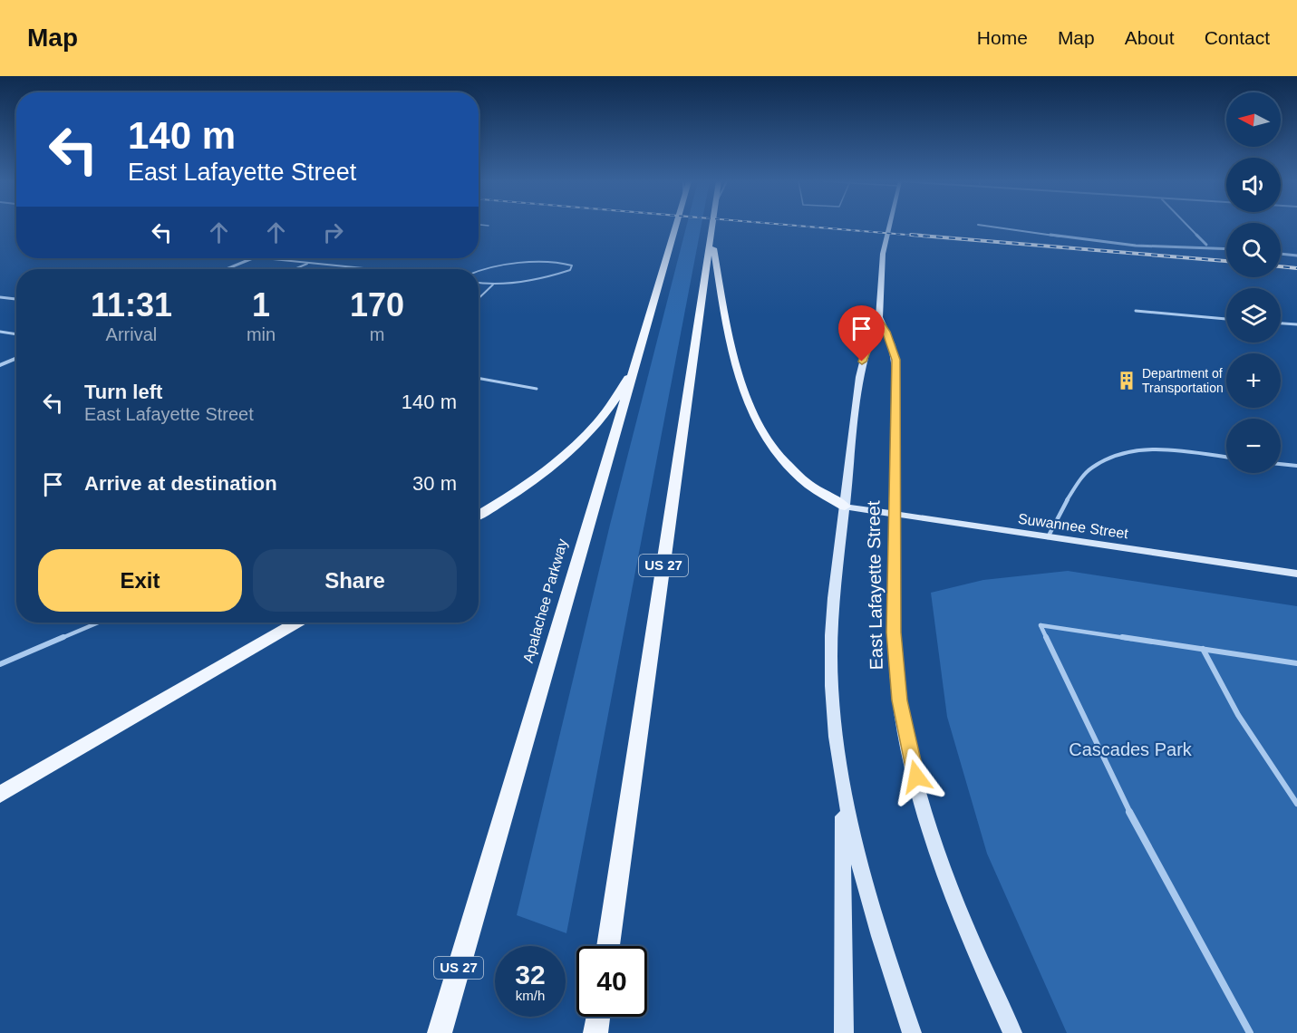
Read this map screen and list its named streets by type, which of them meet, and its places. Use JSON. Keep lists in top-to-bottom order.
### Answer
{
  "streets": {
    "main road": ["US 27", "Apalachee Parkway"],
    "street": ["Suwannee Street", "East Lafayette Street"]
  },
  "crossings": [
    ["Suwannee Street", "East Lafayette Street"]
  ],
  "parks": ["Cascades Park"],
  "places": {
    "building": ["Department of Transportation"]
  },
  "north": "left",
  "page": {
    "header": "Map",
    "nav": [
      "Home",
      "Map",
      "About",
      "Contact"
    ],
    "map_buttons": ["+", "−"],
    "turn": ["140 m", "East Lafayette Street"],
    "eta": [
      "11:31",
      "Arrival",
      "1",
      "min",
      "170",
      "m"
    ],
    "list": [
      {
        "name": "Turn left",
        "note": "East Lafayette Street",
        "value": "140 m"
      },
      {
        "name": "Arrive at destination",
        "value": "30 m"
      }
    ],
    "buttons": ["Exit", "Share"],
    "speed": "32 km/h",
    "limit": "40"
  }
}
